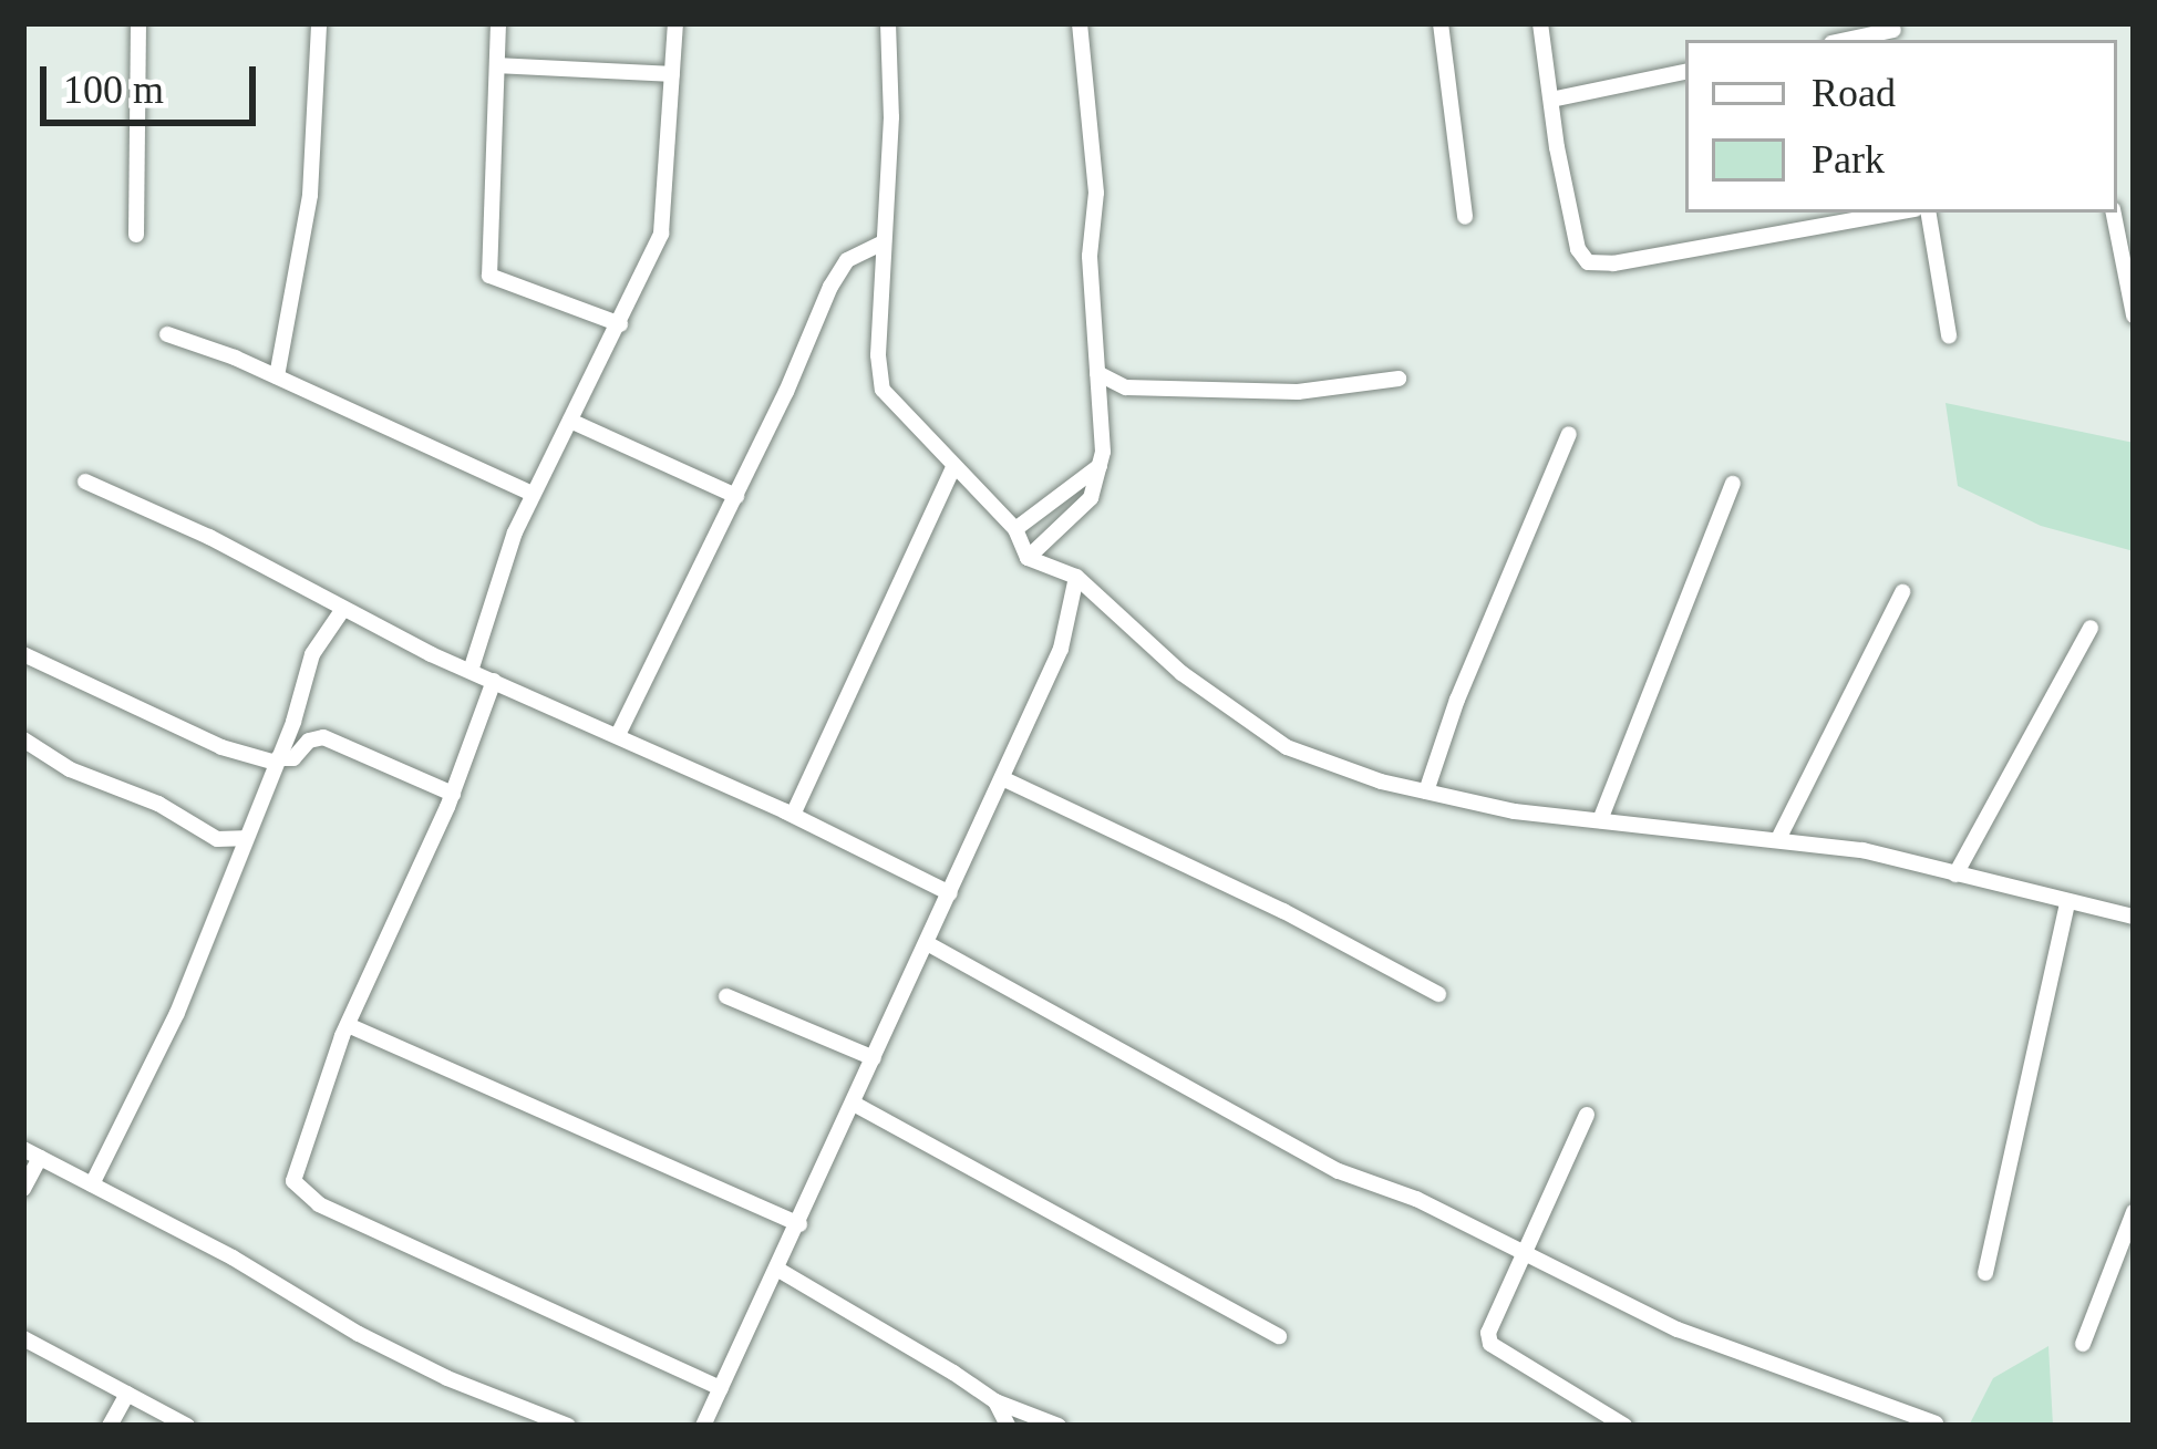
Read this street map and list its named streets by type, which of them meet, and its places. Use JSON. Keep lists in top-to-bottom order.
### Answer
{
  "legend": ["Road", "Park"],
  "scale_bar": "100 m"
}
